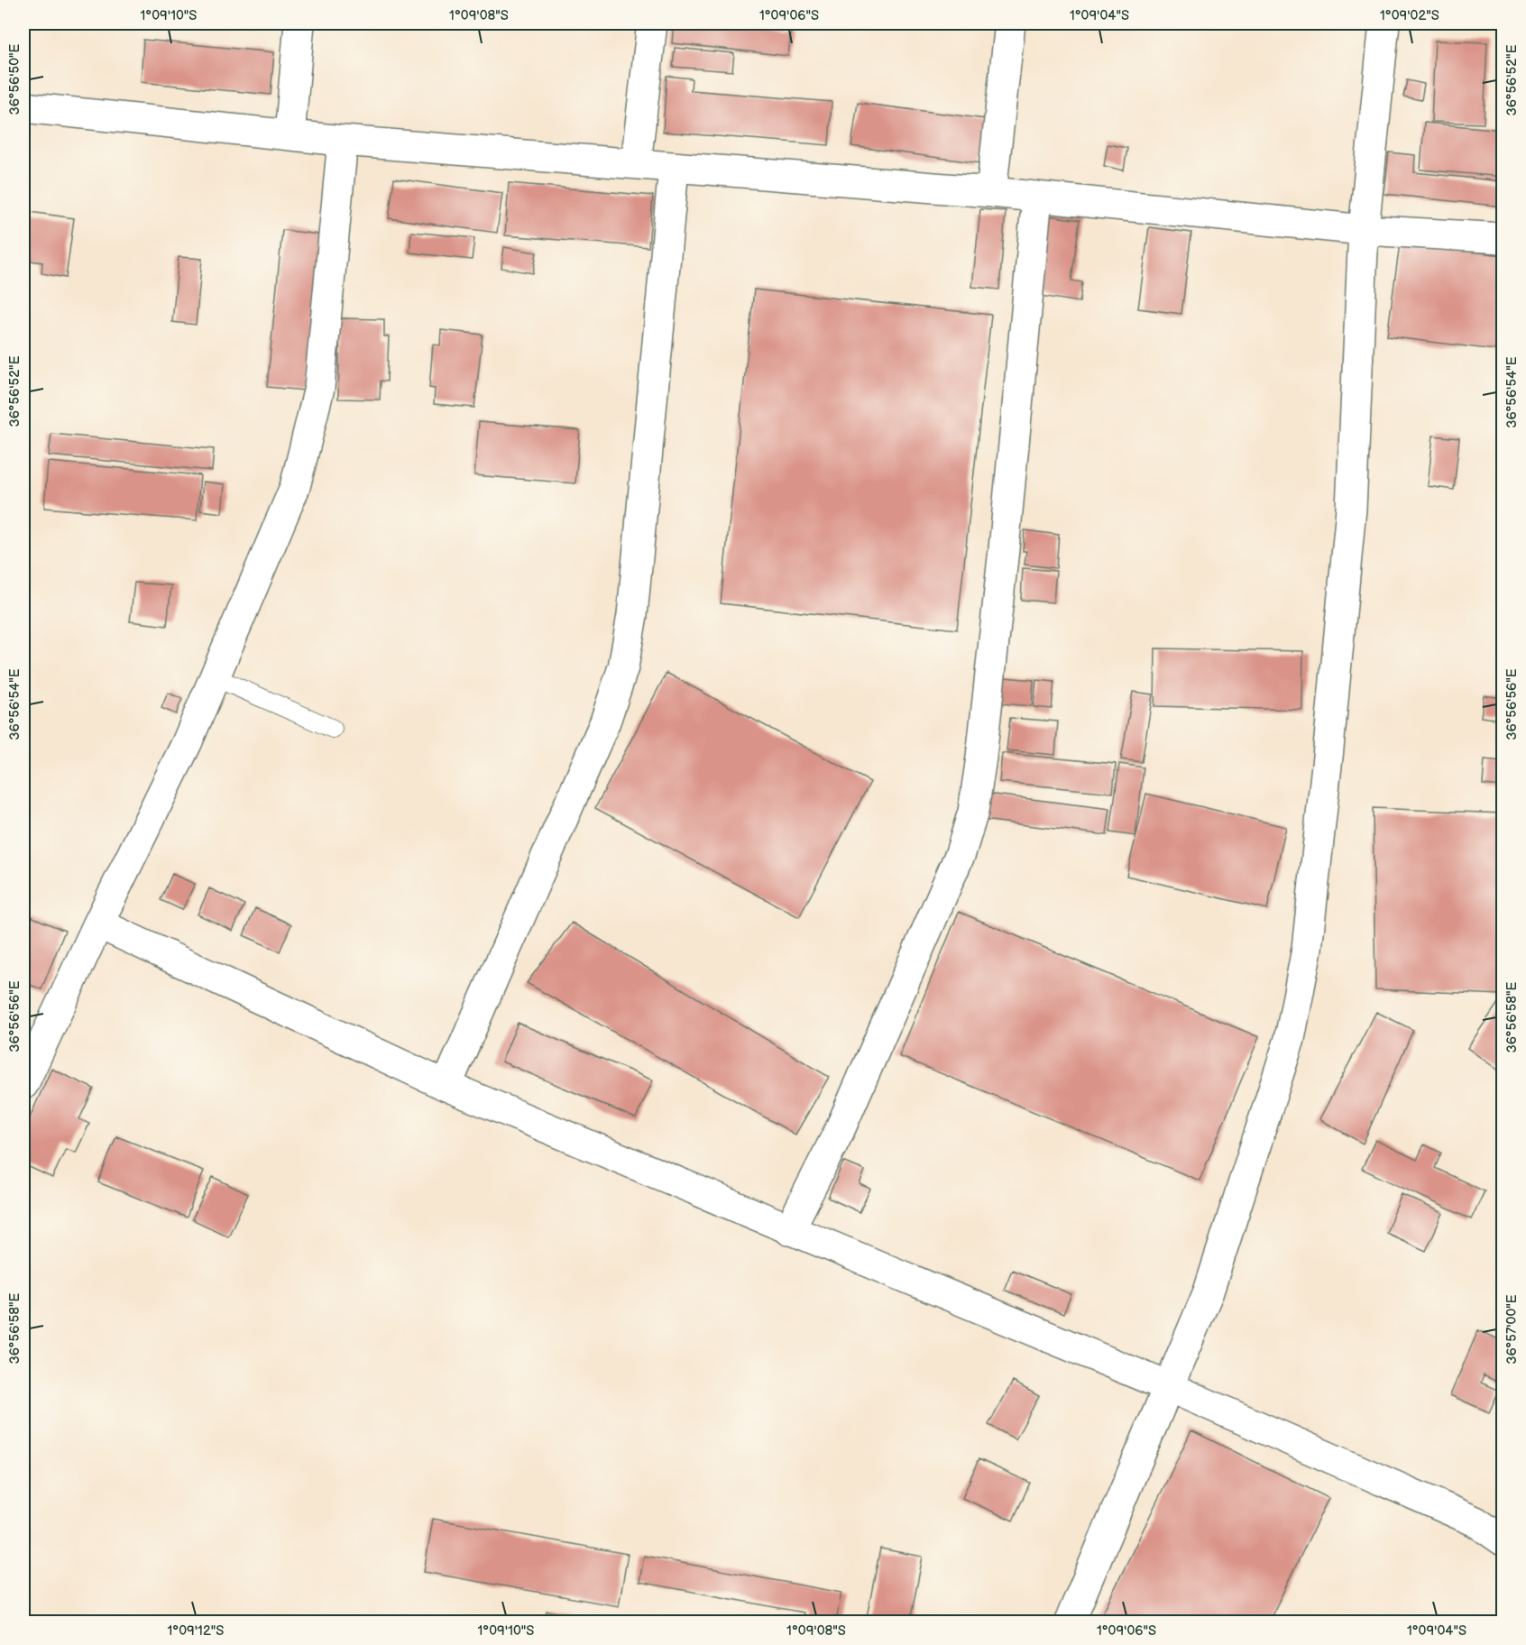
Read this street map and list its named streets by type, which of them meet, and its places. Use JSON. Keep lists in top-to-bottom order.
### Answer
{
  "coordinates": [
    "1°09'10\"S",
    "1°09'08\"S",
    "1°09'06\"S",
    "1°09'04\"S",
    "1°09'02\"S",
    "36°56'50\"E",
    "36°56'52\"E",
    "36°56'54\"E",
    "36°56'56\"E",
    "36°56'58\"E",
    "36°57'00\"E",
    "1°09'12\"S"
  ]
}
